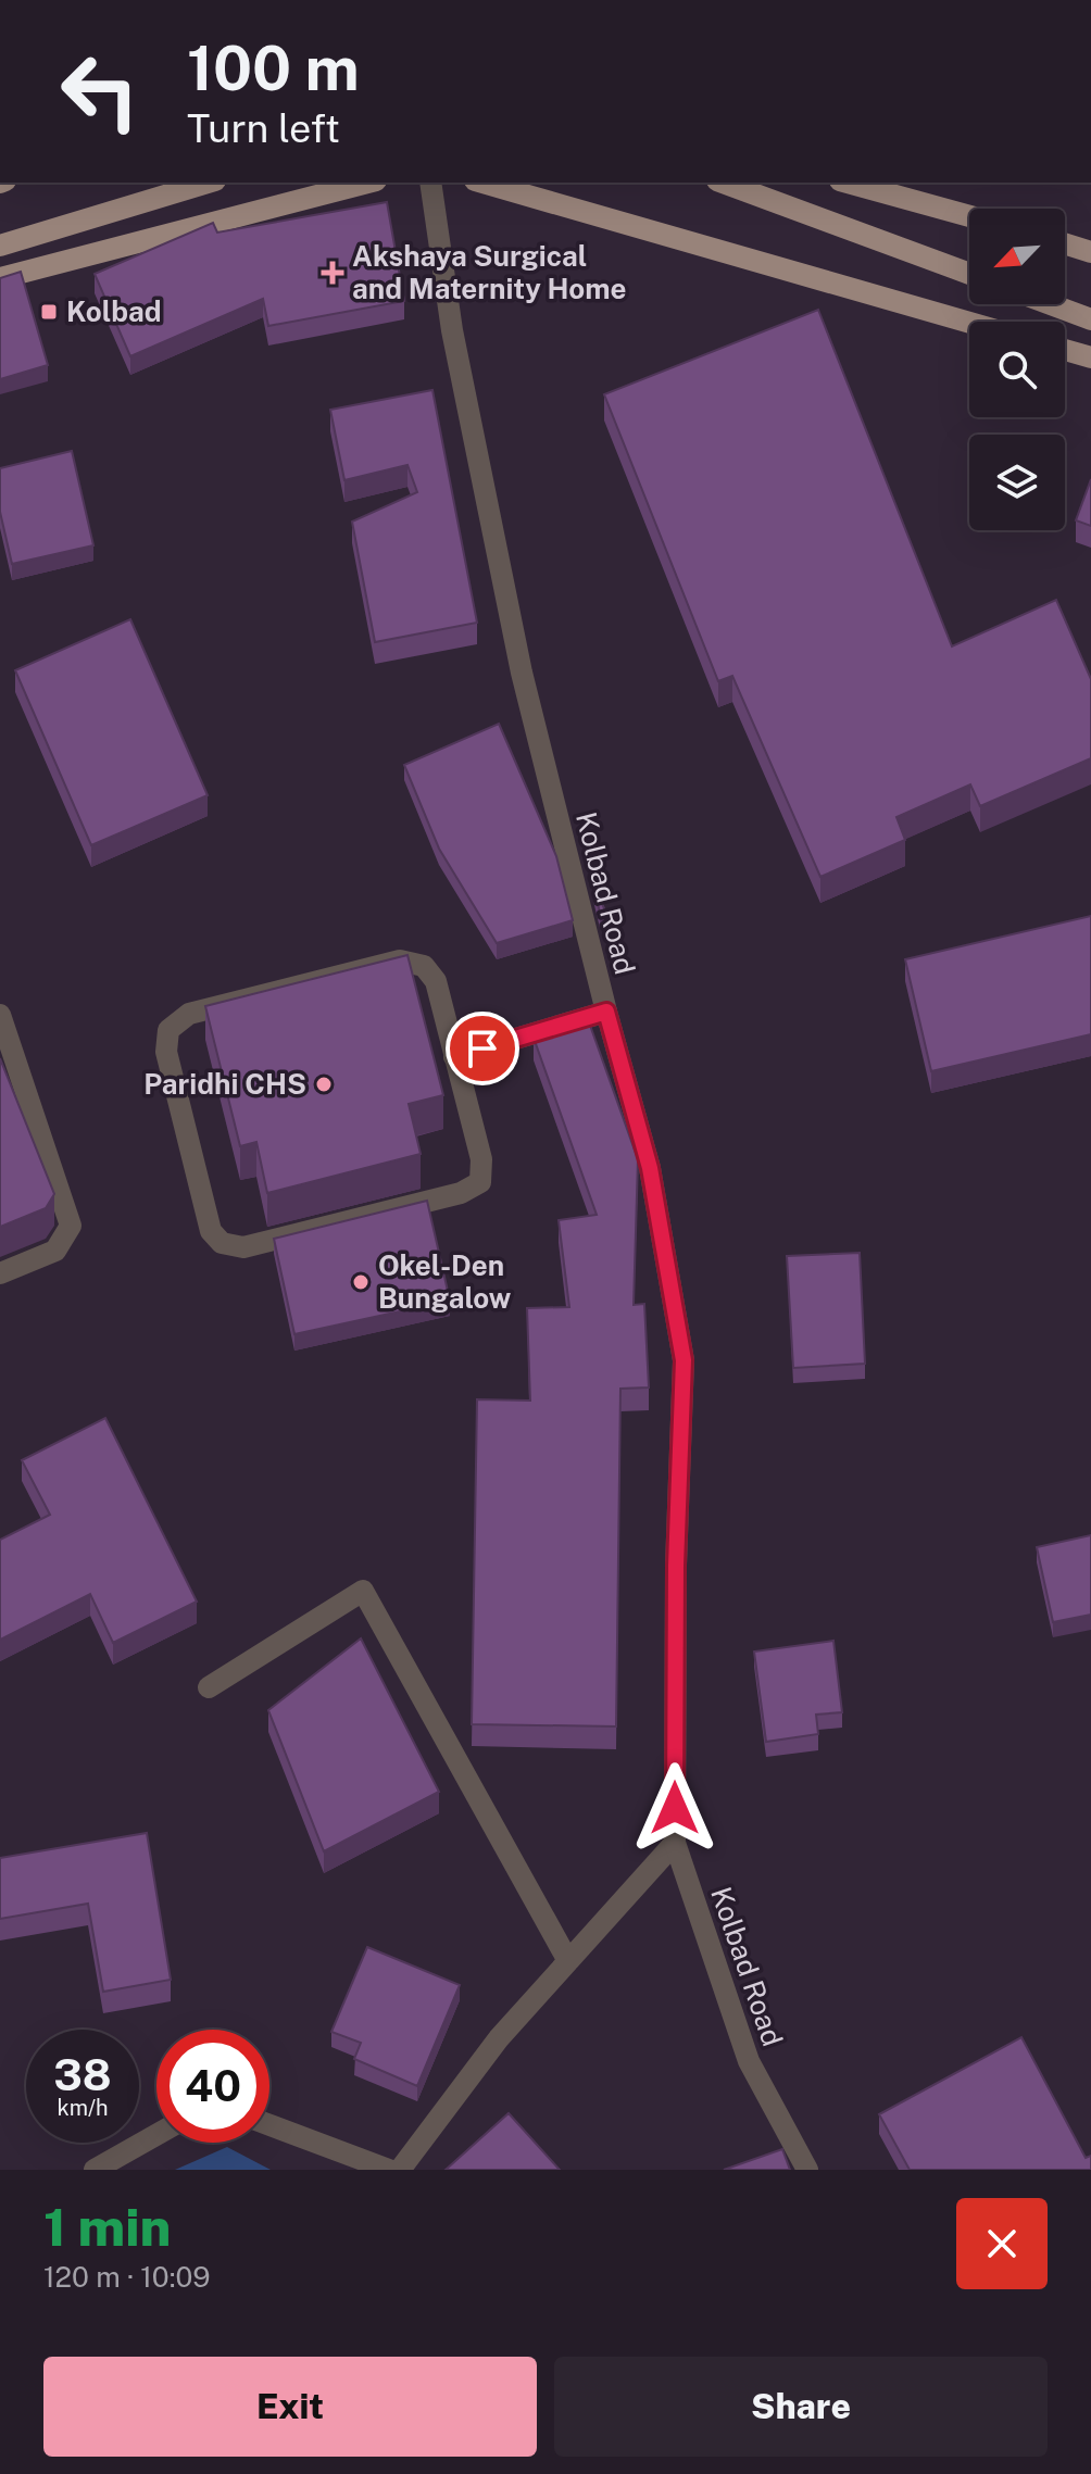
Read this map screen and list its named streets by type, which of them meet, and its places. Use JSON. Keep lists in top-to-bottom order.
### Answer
{
  "streets": {
    "street": ["Kolbad Road"]
  },
  "places": {
    "health": ["Akshaya Surgical and Maternity Home"],
    "transit": ["Kolbad"],
    "other": ["Paridhi CHS", "Okel-Den Bungalow"]
  },
  "north": "bottom left",
  "page": {
    "turn": ["100 m", "Turn left"],
    "speed": "38 km/h",
    "limit": "40",
    "heading": ["1 min", "120 m · 10:09"],
    "buttons": ["Exit", "Share"]
  }
}
